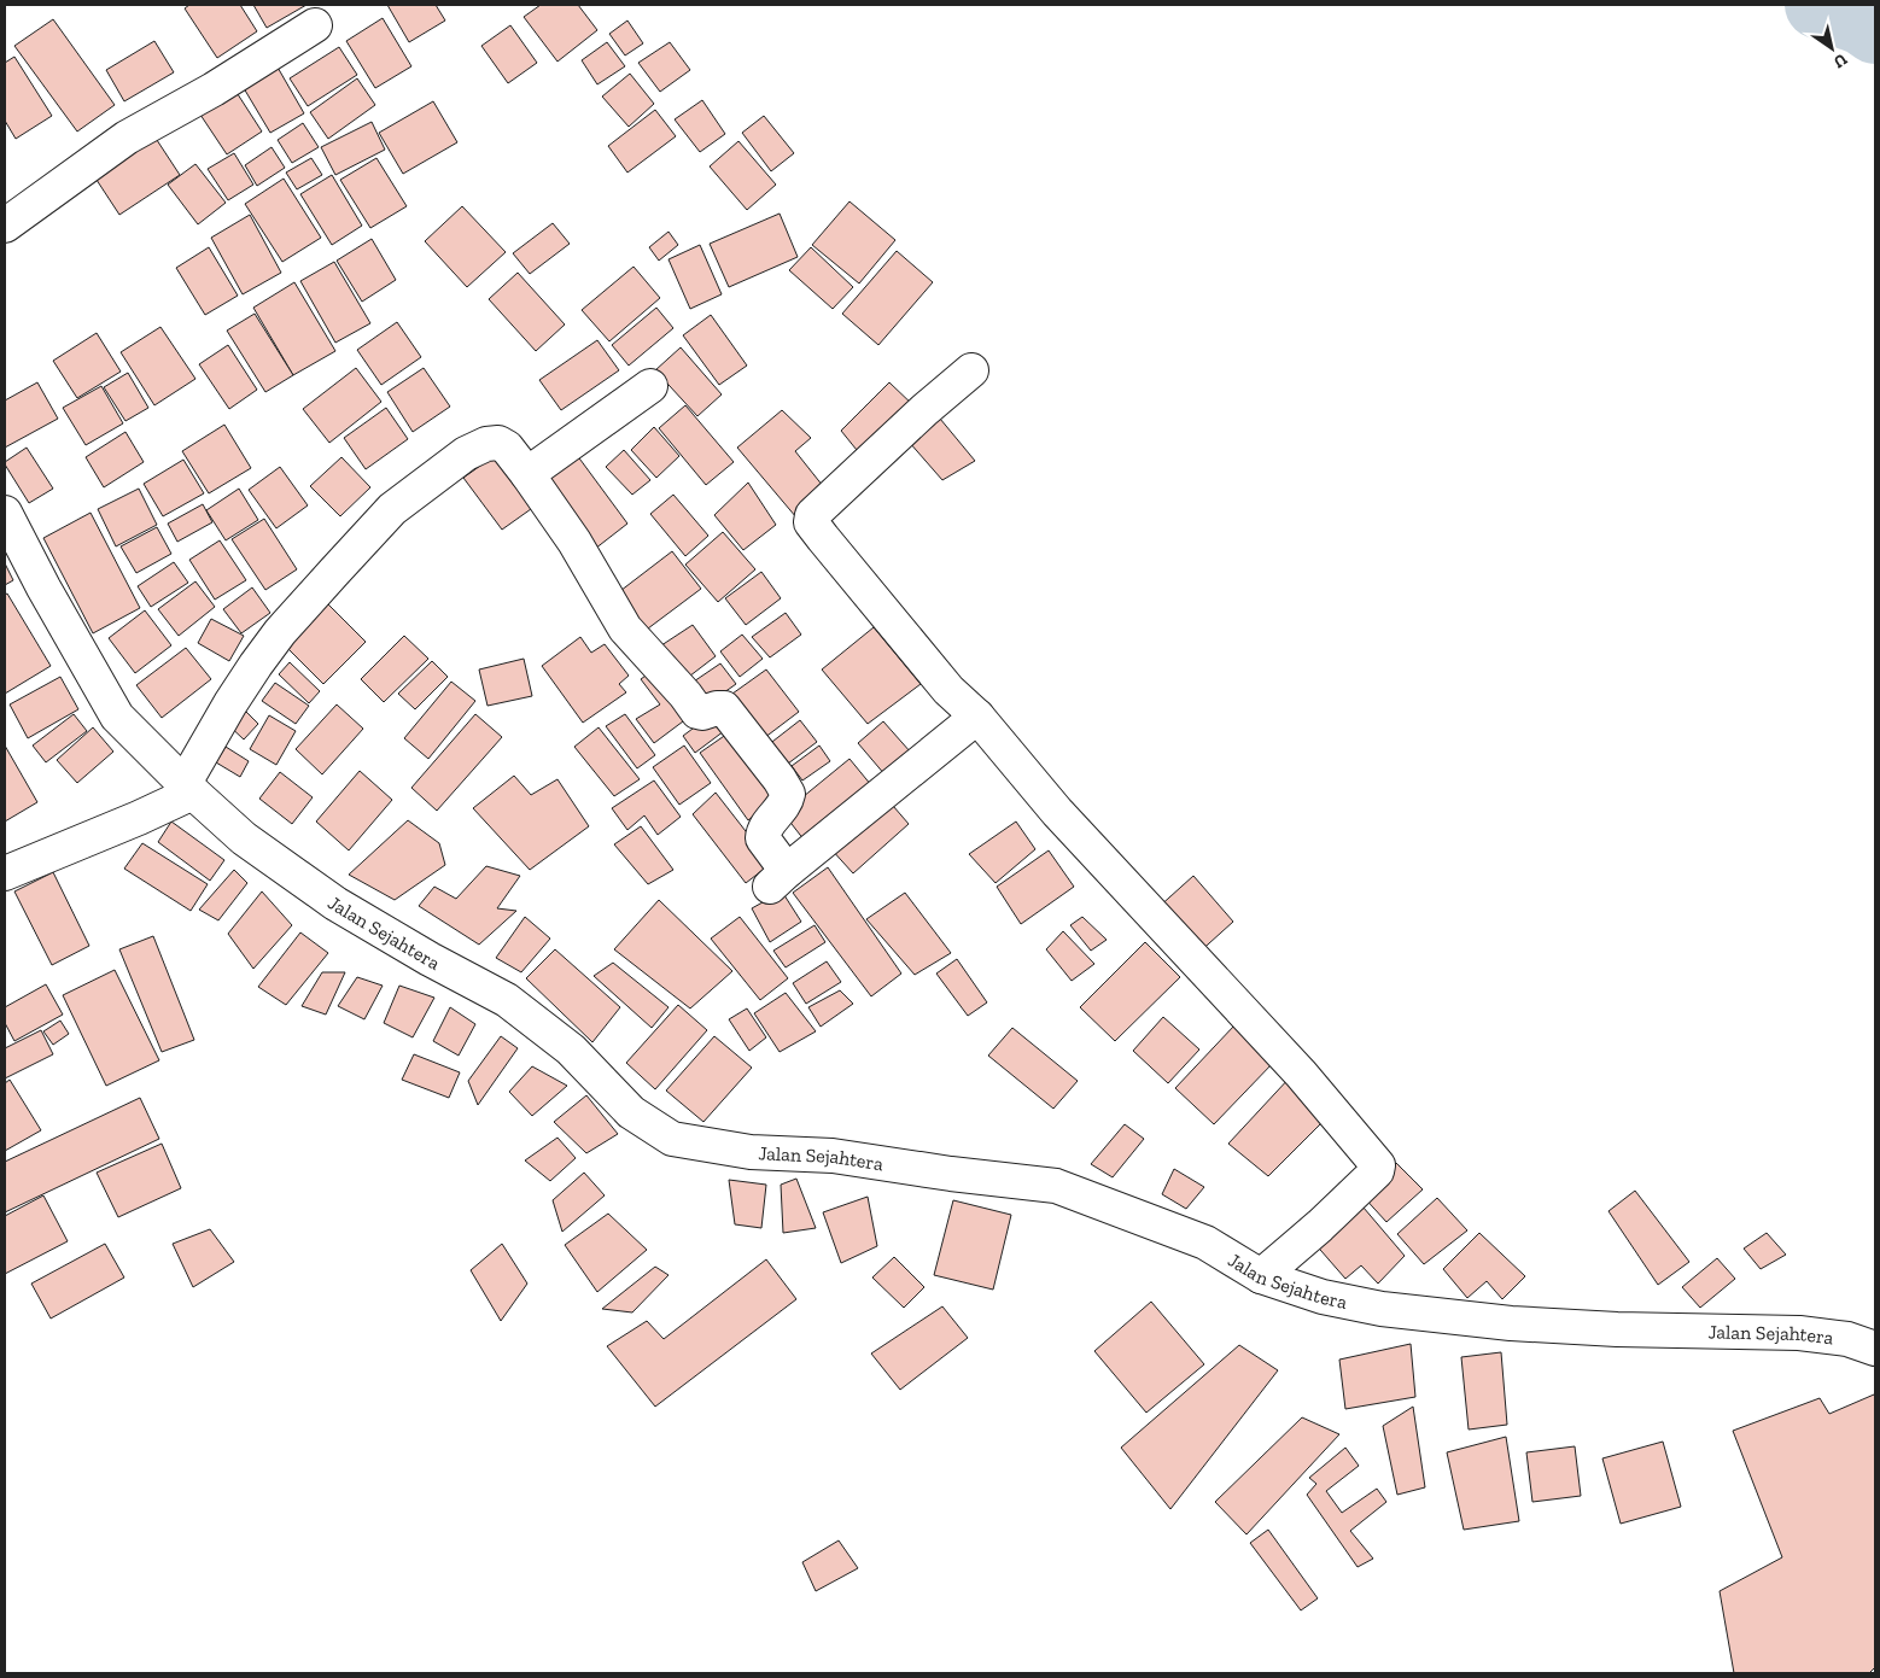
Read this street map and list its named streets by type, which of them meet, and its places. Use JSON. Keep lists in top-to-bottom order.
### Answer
{
  "streets": {
    "street": ["Jalan Sejahtera"]
  },
  "north": "bottom right"
}
